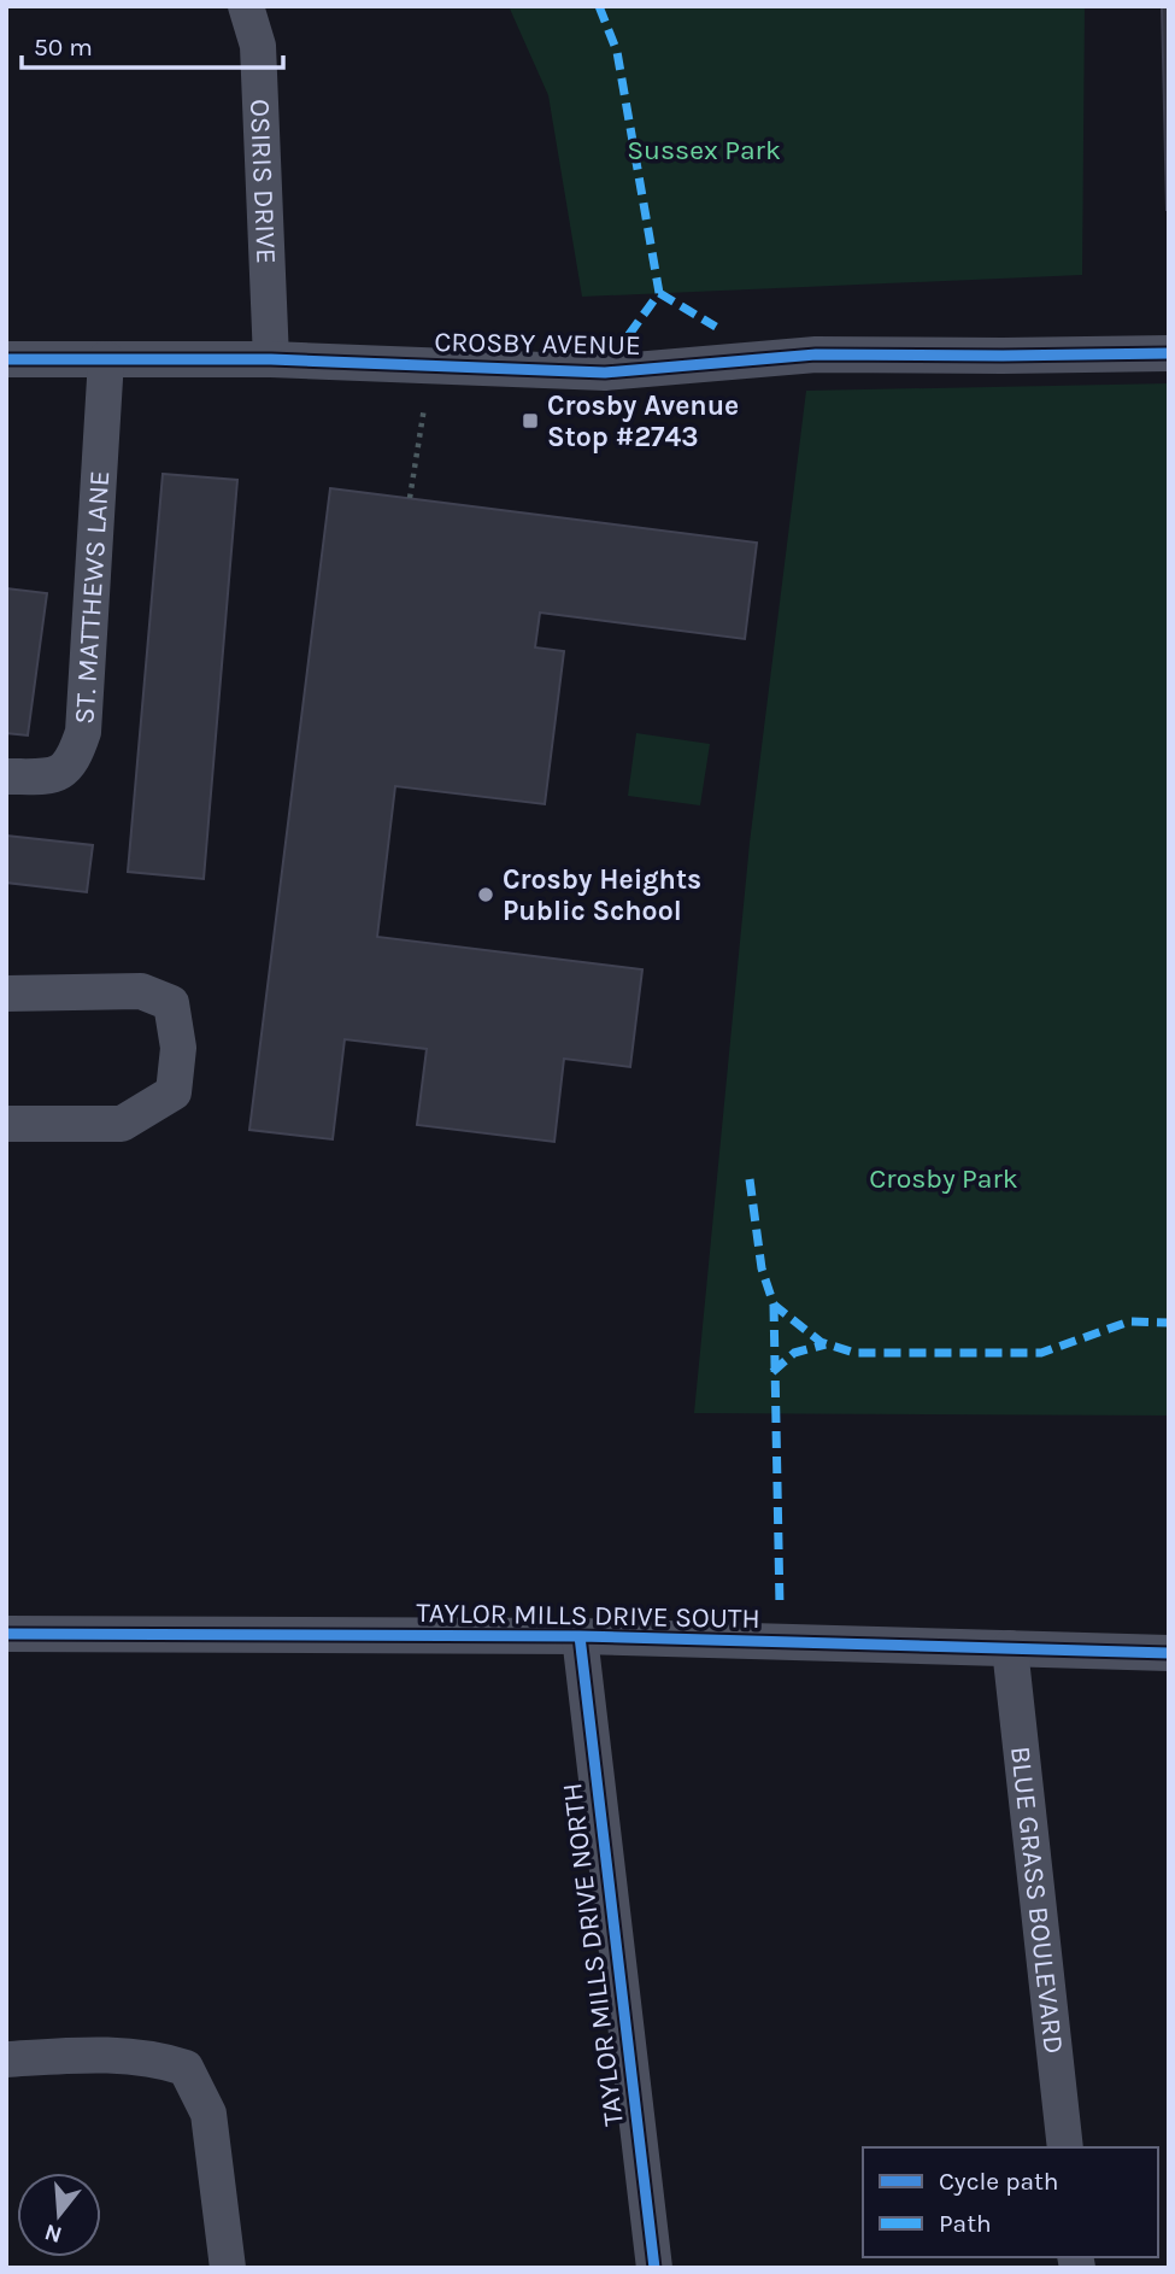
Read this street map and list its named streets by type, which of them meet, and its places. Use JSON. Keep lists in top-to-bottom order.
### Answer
{
  "streets": {
    "street": [
      "OSIRIS DRIVE",
      "CROSBY AVENUE",
      "ST. MATTHEWS LANE",
      "TAYLOR MILLS DRIVE SOUTH",
      "BLUE GRASS BOULEVARD",
      "TAYLOR MILLS DRIVE NORTH"
    ]
  },
  "crossings": [
    ["OSIRIS DRIVE", "CROSBY AVENUE"],
    ["CROSBY AVENUE", "ST. MATTHEWS LANE"],
    ["TAYLOR MILLS DRIVE SOUTH", "BLUE GRASS BOULEVARD"],
    ["TAYLOR MILLS DRIVE SOUTH", "TAYLOR MILLS DRIVE NORTH"]
  ],
  "parks": ["Sussex Park", "Crosby Park"],
  "places": {
    "transit": ["Crosby Avenue Stop #2743"],
    "other": ["Crosby Heights Public School"]
  },
  "legend": ["Cycle path", "Path"],
  "scale_bar": "50 m",
  "north": "bottom"
}
